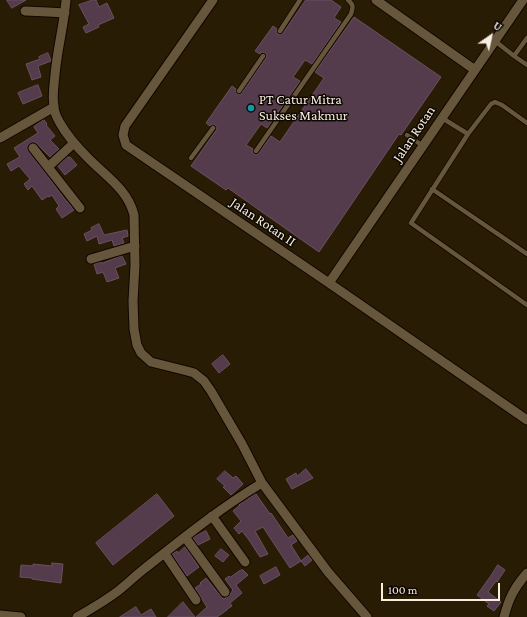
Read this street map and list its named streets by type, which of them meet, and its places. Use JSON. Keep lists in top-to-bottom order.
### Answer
{
  "streets": {
    "street": ["Jalan Rotan", "Jalan Rotan II"]
  },
  "crossings": [
    ["Jalan Rotan", "Jalan Rotan II"]
  ],
  "places": ["PT Catur Mitra Sukses Makmur"],
  "scale_bar": "100 m",
  "north": "top right"
}
